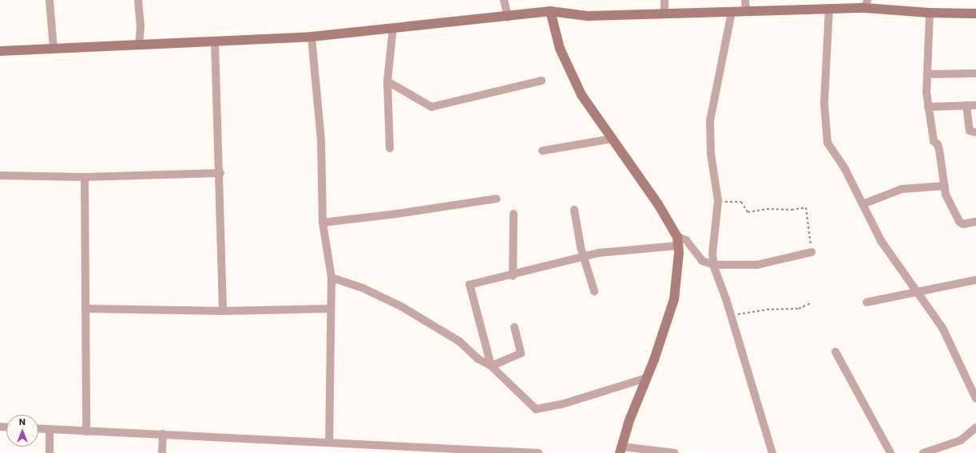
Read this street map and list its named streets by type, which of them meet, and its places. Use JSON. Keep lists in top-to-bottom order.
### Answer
{
  "north": "top"
}
